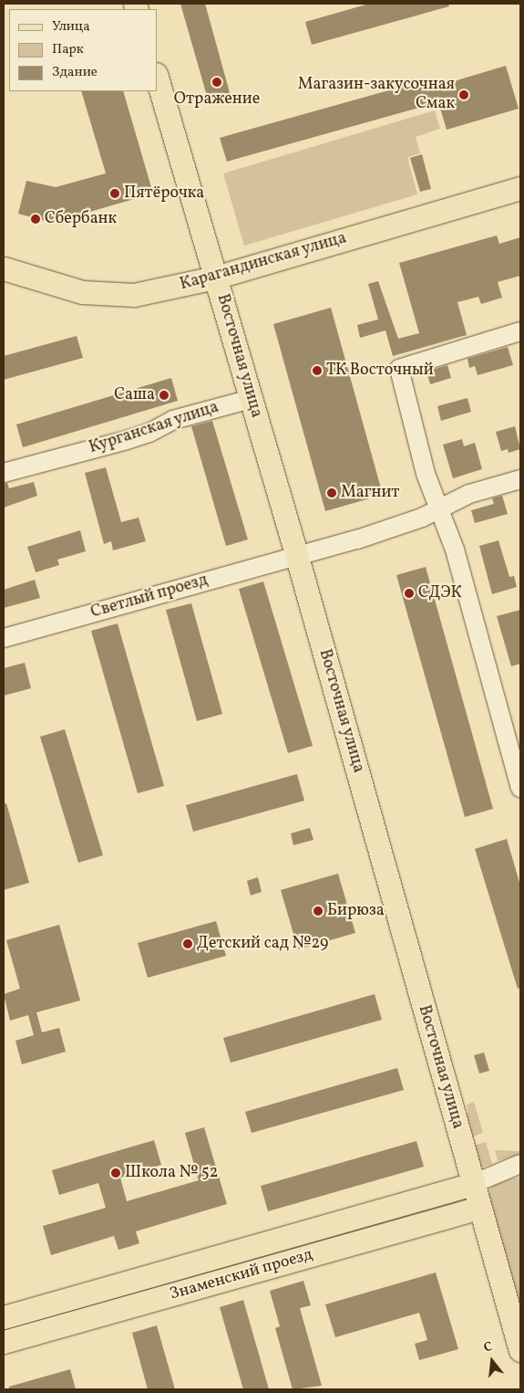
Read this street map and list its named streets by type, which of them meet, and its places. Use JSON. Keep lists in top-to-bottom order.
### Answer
{
  "streets": {
    "main road": ["Карагандинская улица", "Восточная улица", "Знаменский проезд"],
    "street": ["Курганская улица", "Светлый проезд"]
  },
  "crossings": [
    ["Карагандинская улица", "Восточная улица"],
    ["Восточная улица", "Курганская улица"],
    ["Восточная улица", "Светлый проезд"],
    ["Восточная улица", "Знаменский проезд"]
  ],
  "places": [
    "Отражение",
    "Магазин-закусочная Смак",
    "Пятёрочка",
    "Сбербанк",
    "ТК Восточный",
    "Саша",
    "Магнит",
    "СДЭК",
    "Бирюза",
    "Детский сад №29",
    "Школа № 52"
  ],
  "legend": ["Улица", "Парк", "Здание"],
  "north": "top"
}
